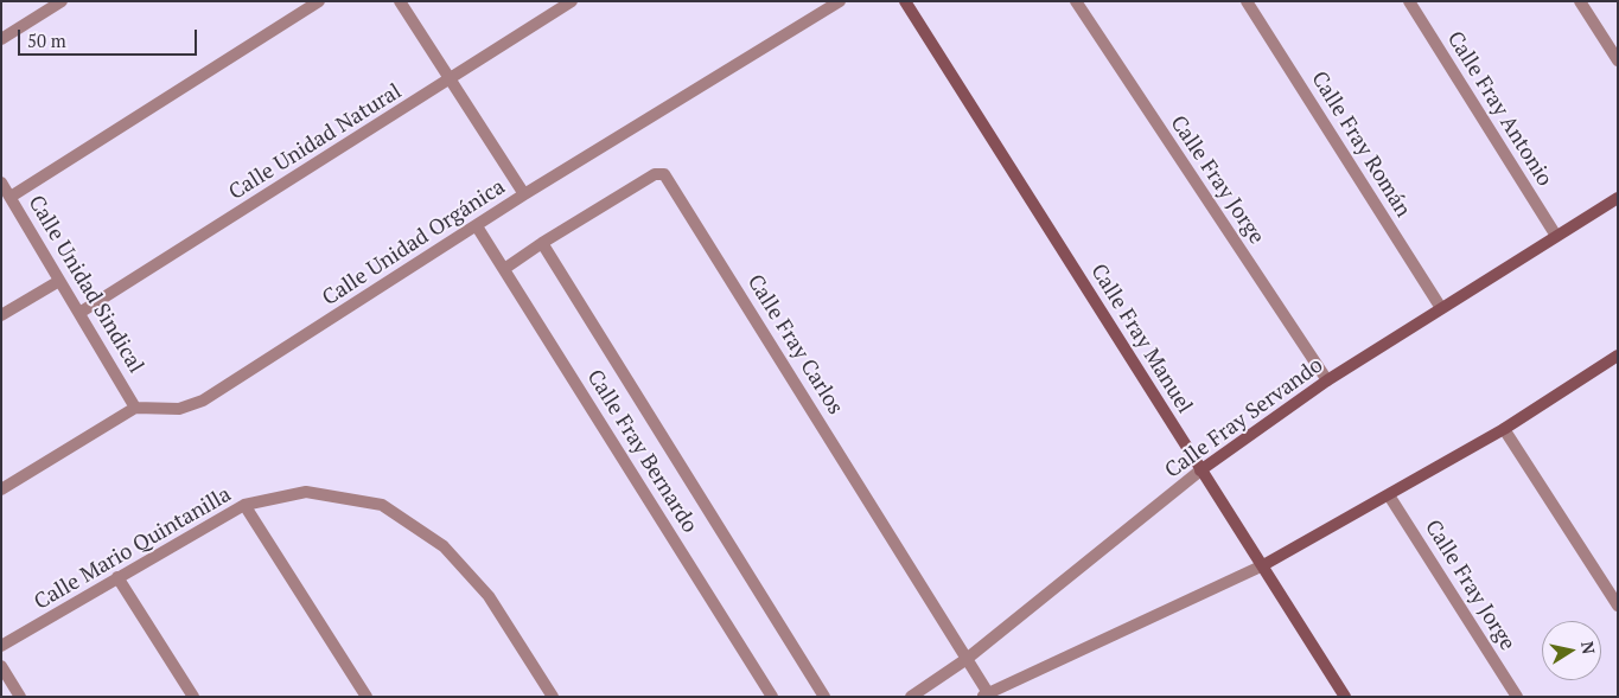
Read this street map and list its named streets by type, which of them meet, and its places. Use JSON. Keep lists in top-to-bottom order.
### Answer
{
  "streets": {
    "street": [
      "Calle Fray Antonio",
      "Calle Unidad Natural",
      "Calle Fray Román",
      "Calle Fray Jorge",
      "Calle Unidad Orgánica",
      "Calle Unidad Sindical",
      "Calle Fray Manuel",
      "Calle Fray Carlos",
      "Calle Fray Servando",
      "Calle Fray Bernardo",
      "Calle Mario Quintanilla"
    ]
  },
  "crossings": [
    ["Calle Fray Antonio", "Calle Fray Servando"],
    ["Calle Unidad Natural", "Calle Unidad Sindical"],
    ["Calle Fray Román", "Calle Fray Servando"],
    ["Calle Fray Jorge", "Calle Fray Servando"],
    ["Calle Unidad Orgánica", "Calle Unidad Sindical"],
    ["Calle Unidad Orgánica", "Calle Fray Bernardo"],
    ["Calle Fray Manuel", "Calle Fray Servando"],
    ["Calle Fray Carlos", "Calle Fray Servando"],
    ["Calle Fray Carlos", "Calle Fray Bernardo"]
  ],
  "scale_bar": "50 m",
  "north": "right"
}
